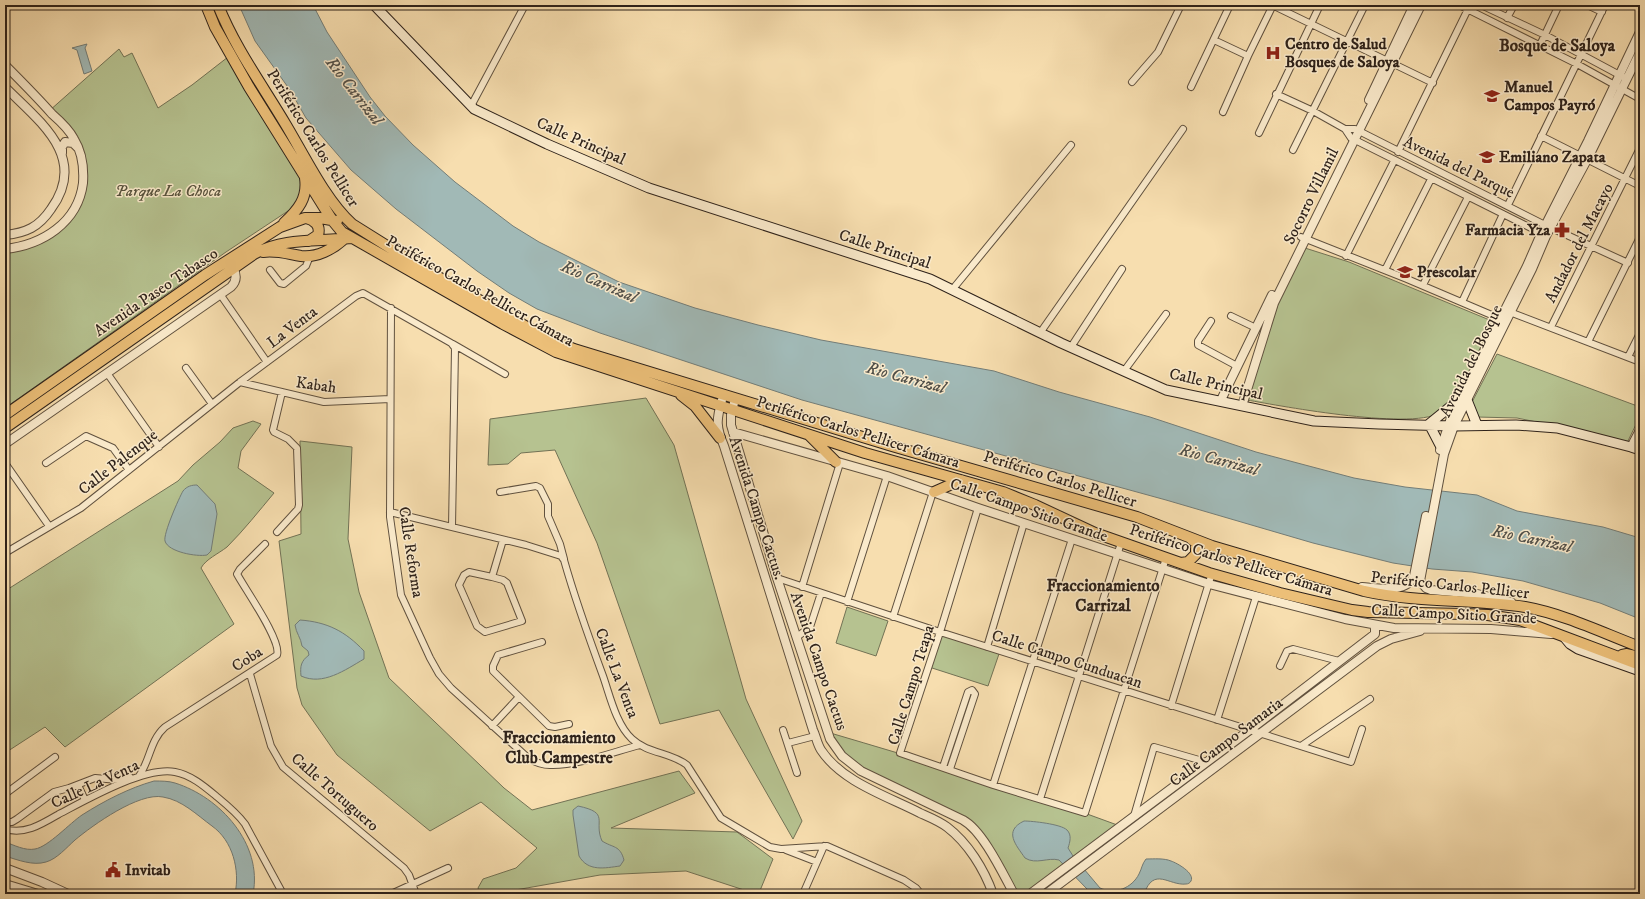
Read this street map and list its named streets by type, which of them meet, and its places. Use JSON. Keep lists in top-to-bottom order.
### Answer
{
  "streets": {
    "main road": [
      "Periférico Carlos Pellicer",
      "Calle Principal",
      "Periférico Carlos Pellicer Cámara",
      "Avenida Paseo Tabasco"
    ],
    "street": [
      "Avenida del Parque",
      "Socorro Villamil",
      "Andador del Macayo",
      "La Venta",
      "Avenida del Bosque",
      "Kabah",
      "Calle Palenque",
      "Avenida Campo Cactus.",
      "Calle Campo Sitio Grande",
      "Calle Reforma",
      "Coba",
      "Calle Campo Cunduacan",
      "Avenida Campo Cactus",
      "Calle La Venta",
      "Calle Campo Teapa",
      "Calle Campo Samaria",
      "Calle Tortuguero"
    ]
  },
  "crossings": [
    ["Periférico Carlos Pellicer", "Periférico Carlos Pellicer Cámara"],
    ["Periférico Carlos Pellicer", "Avenida Paseo Tabasco"],
    ["Periférico Carlos Pellicer", "Avenida Campo Cactus."],
    ["Periférico Carlos Pellicer", "Avenida Campo Cactus"],
    ["Calle Principal", "Socorro Villamil"],
    ["Calle Principal", "Avenida del Bosque"],
    ["Avenida del Parque", "Socorro Villamil"],
    ["Avenida del Parque", "Andador del Macayo"],
    ["Avenida del Parque", "Avenida del Bosque"],
    ["Periférico Carlos Pellicer Cámara", "Avenida Paseo Tabasco"],
    ["Periférico Carlos Pellicer Cámara", "Avenida Campo Cactus."],
    ["Periférico Carlos Pellicer Cámara", "Calle Campo Sitio Grande"],
    ["Periférico Carlos Pellicer Cámara", "Avenida Campo Cactus"],
    ["La Venta", "Kabah"],
    ["La Venta", "Calle Palenque"],
    ["La Venta", "Calle Reforma"],
    ["Kabah", "Calle Palenque"],
    ["Kabah", "Calle Reforma"],
    ["Calle Campo Sitio Grande", "Avenida Campo Cactus"],
    ["Calle Campo Sitio Grande", "Calle Campo Teapa"],
    ["Calle Campo Sitio Grande", "Calle Campo Samaria"],
    ["Calle Reforma", "Calle La Venta"],
    ["Coba", "Calle La Venta"],
    ["Coba", "Calle Tortuguero"],
    ["Calle Campo Cunduacan", "Avenida Campo Cactus"],
    ["Calle Campo Cunduacan", "Calle Campo Teapa"],
    ["Calle Campo Cunduacan", "Calle Campo Samaria"]
  ],
  "districts": ["Bosque de Saloya", "Fraccionamiento Carrizal", "Fraccionamiento Club Campestre"],
  "water": ["Rio Carrizal"],
  "parks": ["Parque La Choca"],
  "places": {
    "hospital": ["Centro de Salud Bosques de Saloya"],
    "school or university": ["Manuel Campos Payró", "Emiliano Zapata", "Prescolar"],
    "pharmacy": ["Farmacia Yza"],
    "public building": ["Invitab"]
  }
}
